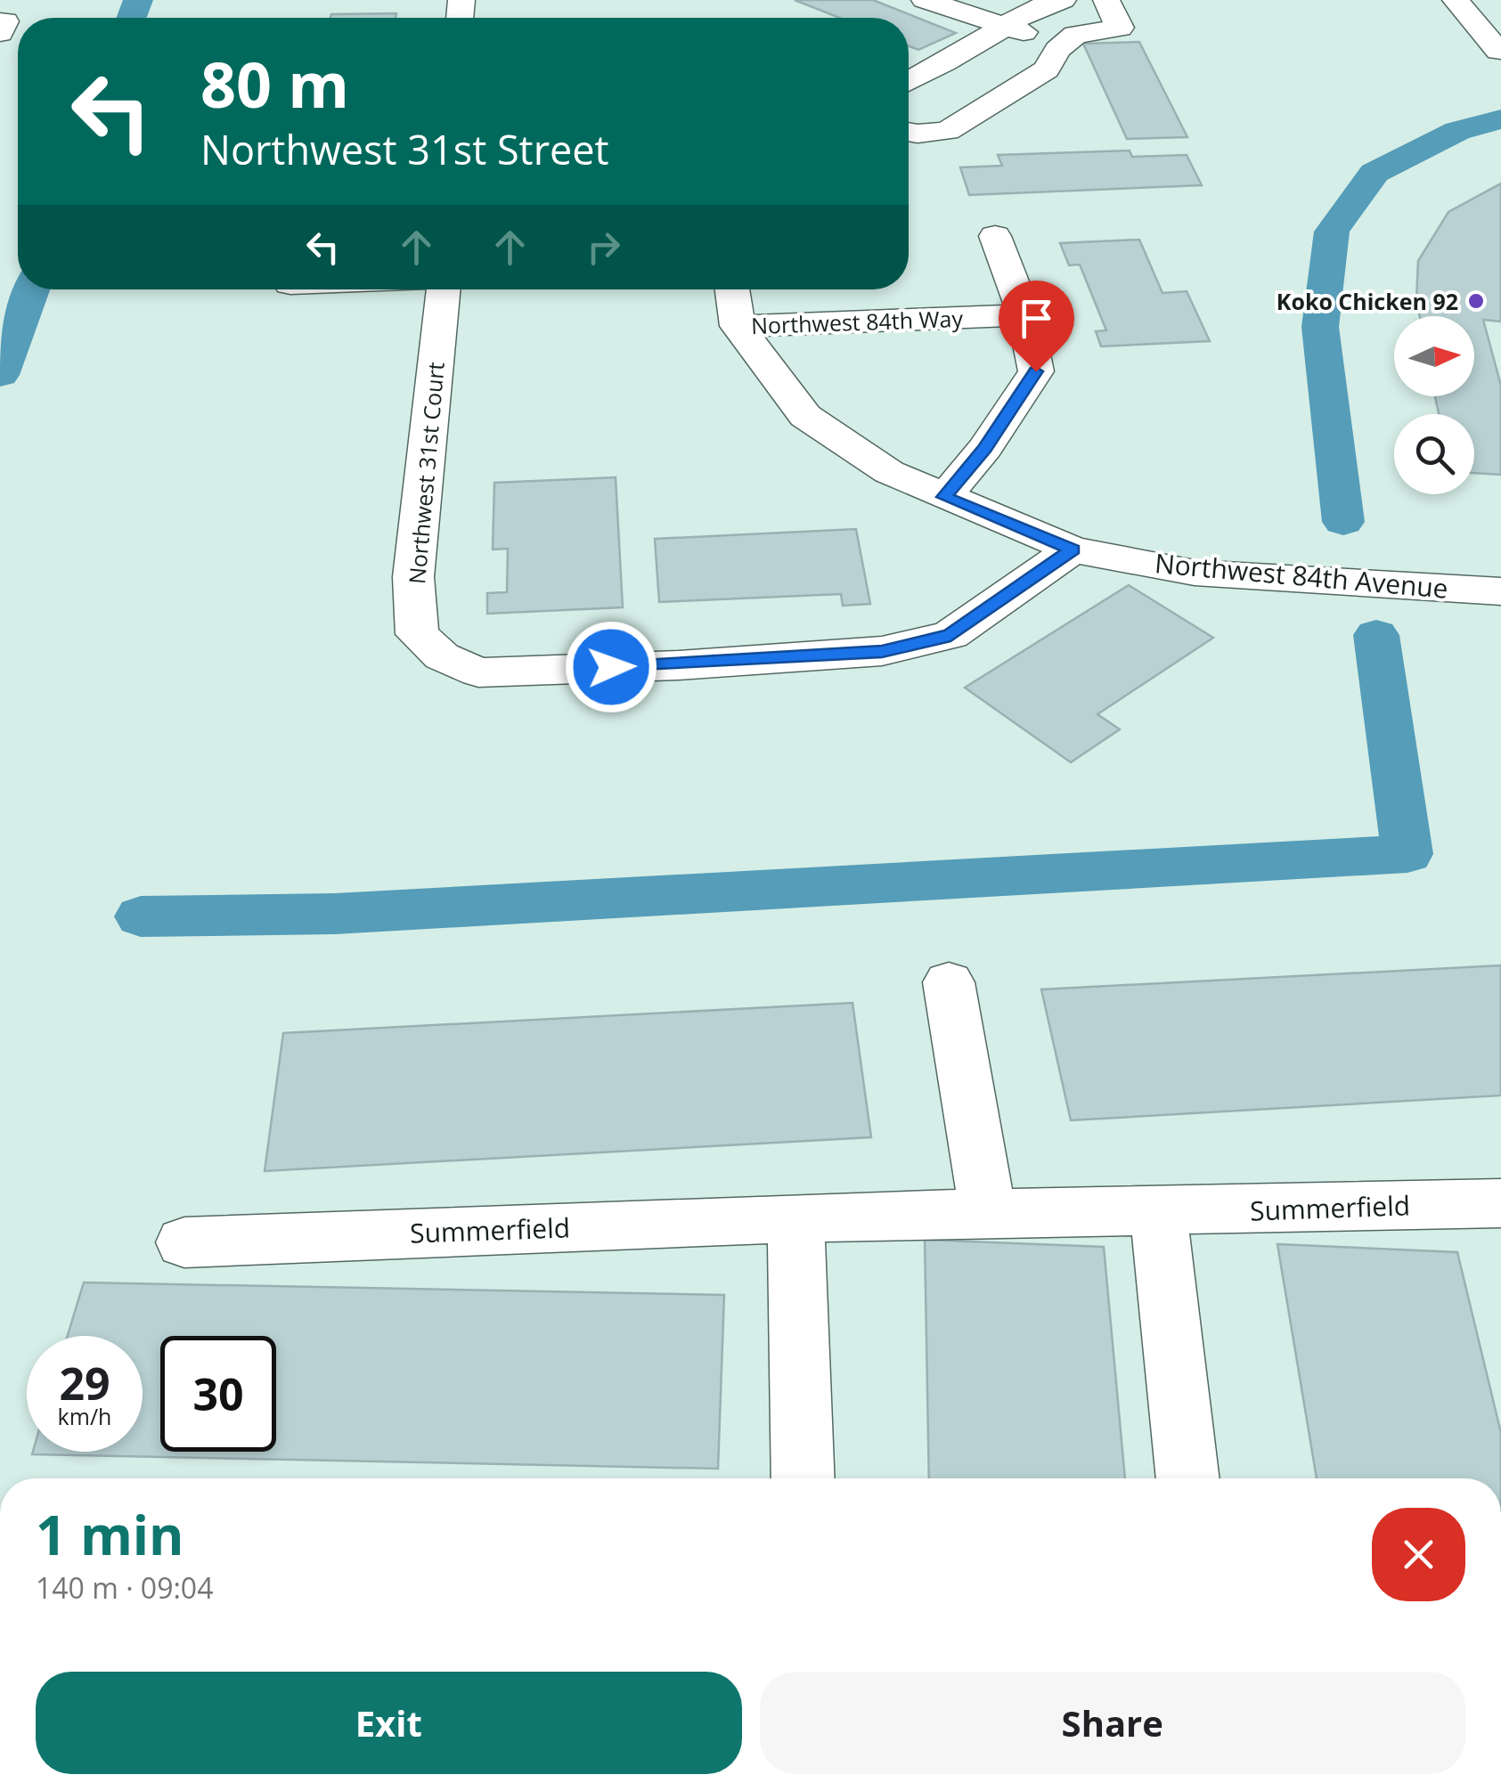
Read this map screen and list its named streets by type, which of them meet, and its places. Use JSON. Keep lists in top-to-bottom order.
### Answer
{
  "streets": {
    "street": [
      "Northwest 84th Way",
      "Northwest 31st Court",
      "Northwest 84th Avenue",
      "Summerfield"
    ]
  },
  "crossings": [
    ["Northwest 84th Way", "Northwest 84th Avenue"],
    ["Northwest 31st Court", "Northwest 84th Avenue"]
  ],
  "places": ["Koko Chicken 92"],
  "north": "right",
  "page": {
    "turn": ["80 m", "Northwest 31st Street"],
    "speed": "29 km/h",
    "limit": "30",
    "heading": ["1 min", "140 m · 09:04"],
    "buttons": ["Exit", "Share"]
  }
}
